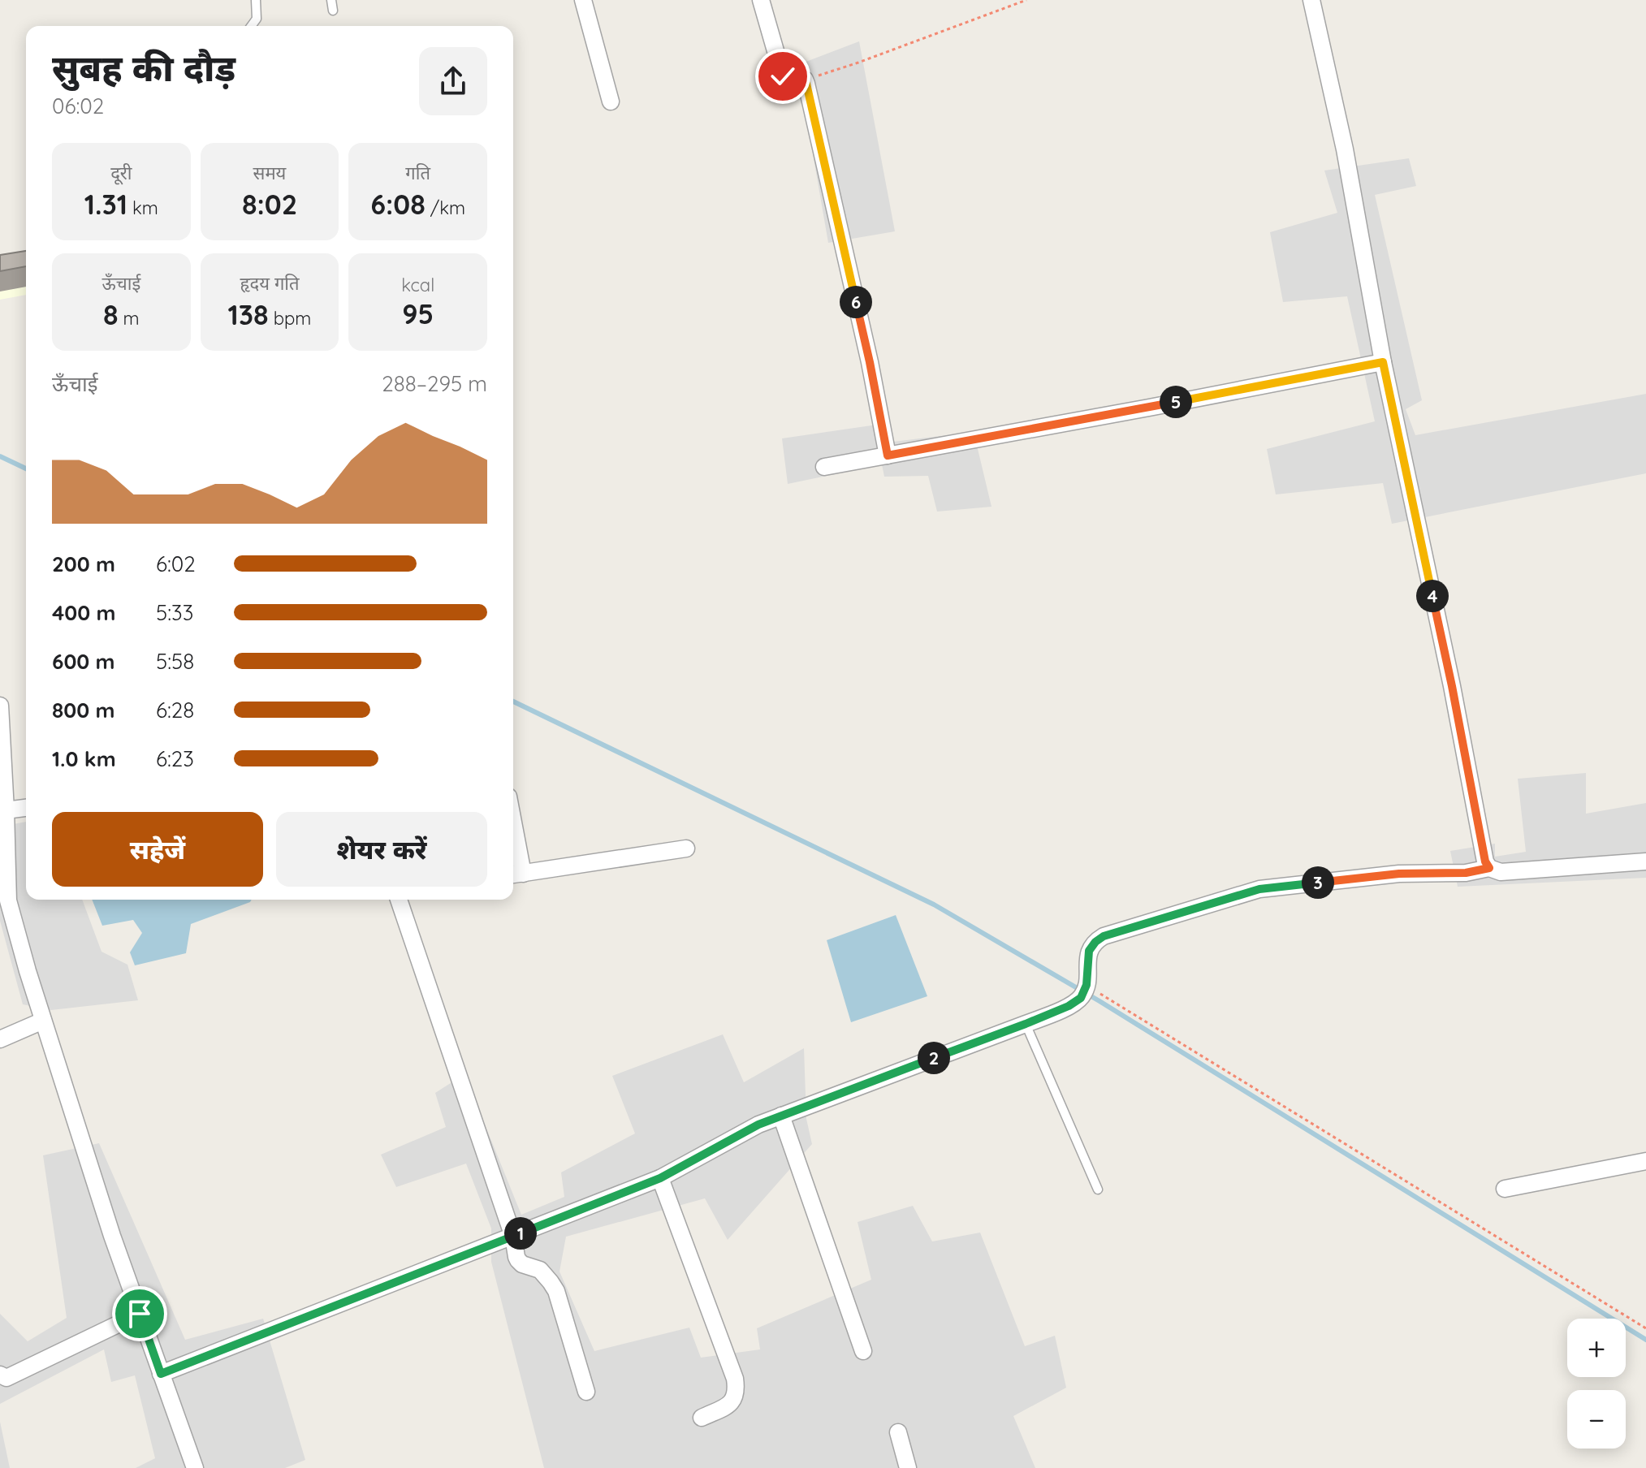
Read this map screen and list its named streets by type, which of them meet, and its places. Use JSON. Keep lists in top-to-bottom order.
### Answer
{
  "page": {
    "heading": ["सुबह की दौड़", "06:02"],
    "stats": [
      ["दूरी", "1.31 km"],
      ["समय", "8:02"],
      ["गति", "6:08 /km"],
      ["ऊँचाई", "8 m"],
      ["हृदय गति", "138 bpm"],
      ["kcal", "95"]
    ],
    "pins": [
      "6",
      "5",
      "4",
      "3",
      "2",
      "1"
    ],
    "chart": ["ऊँचाई", "288–295 m"],
    "list": [
      {
        "name": "200 m",
        "note": "6:02"
      },
      {
        "name": "400 m",
        "note": "5:33"
      },
      {
        "name": "600 m",
        "note": "5:58"
      },
      {
        "name": "800 m",
        "note": "6:28"
      },
      {
        "name": "1.0 km",
        "note": "6:23"
      }
    ],
    "buttons": ["सहेजें", "शेयर करें"],
    "map_buttons": ["+", "−"]
  }
}
